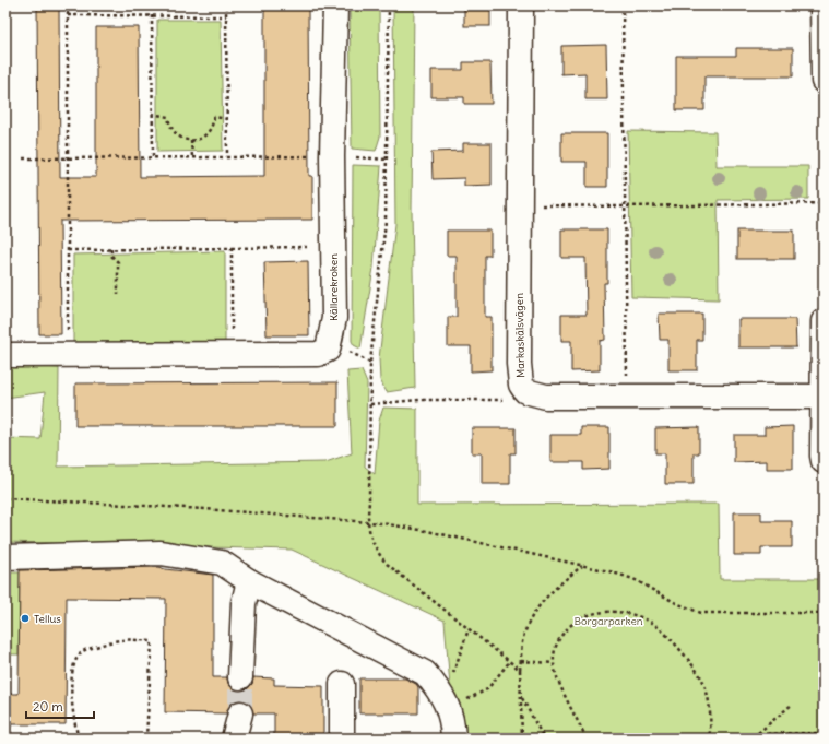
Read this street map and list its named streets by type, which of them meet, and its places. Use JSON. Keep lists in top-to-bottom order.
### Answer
{
  "streets": {
    "street": ["Källarekroken", "Markaskälsvägen"]
  },
  "parks": ["Borgarparken"],
  "places": ["Tellus"],
  "scale_bar": "20 m"
}
